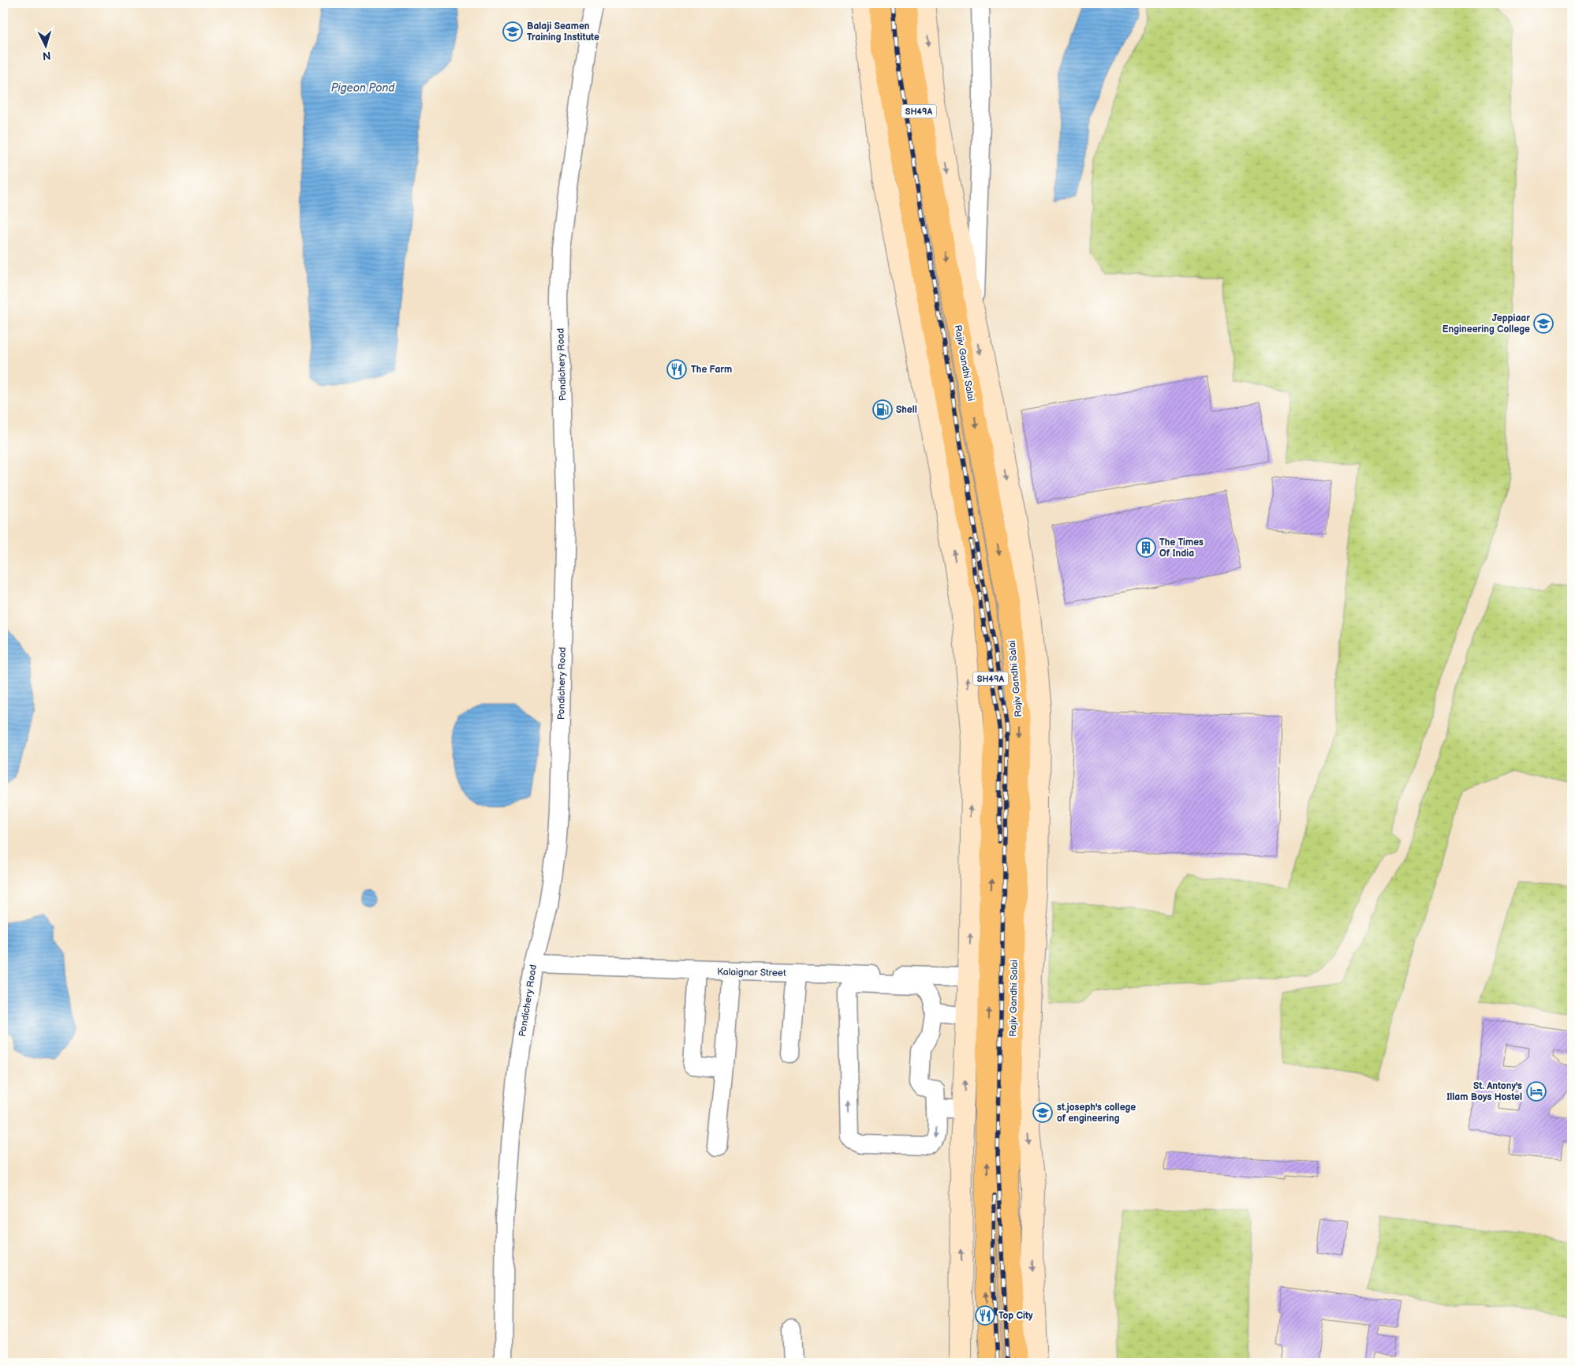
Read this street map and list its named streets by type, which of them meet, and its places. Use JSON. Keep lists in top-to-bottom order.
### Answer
{
  "streets": {
    "main road": ["SH49A", "Rajiv Gandhi Salai"],
    "street": ["Pondichery Road", "Kalaignar Street"]
  },
  "crossings": [
    ["Pondichery Road", "Kalaignar Street"]
  ],
  "water": ["Pigeon Pond"],
  "places": {
    "school or university": ["Balaji Seamen Training Institute", "Jeppiaar Engineering College", "st.joseph's college of engineering"],
    "restaurant": ["The Farm", "Top City"],
    "fuel station": ["Shell"],
    "building": ["The Times Of India"],
    "hotel": ["St. Antony's Illam Boys Hostel"]
  },
  "north": "bottom"
}
